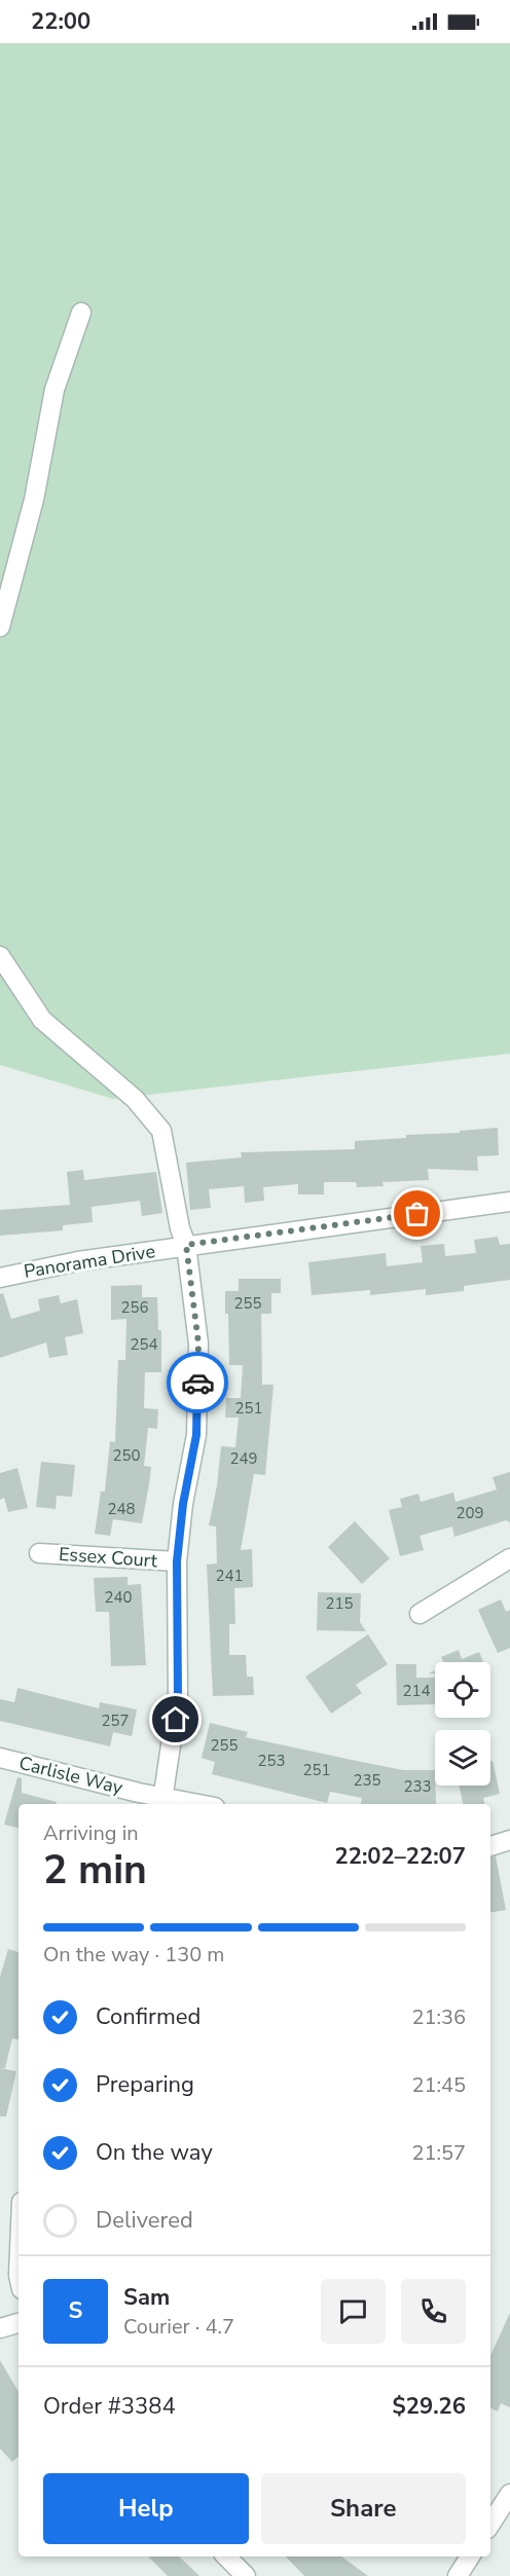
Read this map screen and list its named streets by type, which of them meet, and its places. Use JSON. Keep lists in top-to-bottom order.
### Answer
{
  "streets": {
    "street": ["Panorama Drive", "Essex Court", "Carlisle Way"]
  },
  "house_numbers": [
    "255",
    "256",
    "254",
    "251",
    "250",
    "249",
    "248",
    "209",
    "241",
    "240",
    "215",
    "214",
    "257",
    "255",
    "253",
    "251",
    "235",
    "233"
  ],
  "page": {
    "status": "22:00",
    "heading": ["2 min", "Arriving in", "22:02–22:07"],
    "panel": [
      "Sam",
      "Courier · 4.7",
      "Order #3384",
      "$29.26"
    ],
    "bar": "On the way · 130 m",
    "list": [
      ["Confirmed", "21:36"],
      ["Preparing", "21:45"],
      ["On the way", "21:57"],
      "Delivered"
    ],
    "round": "S",
    "buttons": ["Help", "Share"]
  }
}
